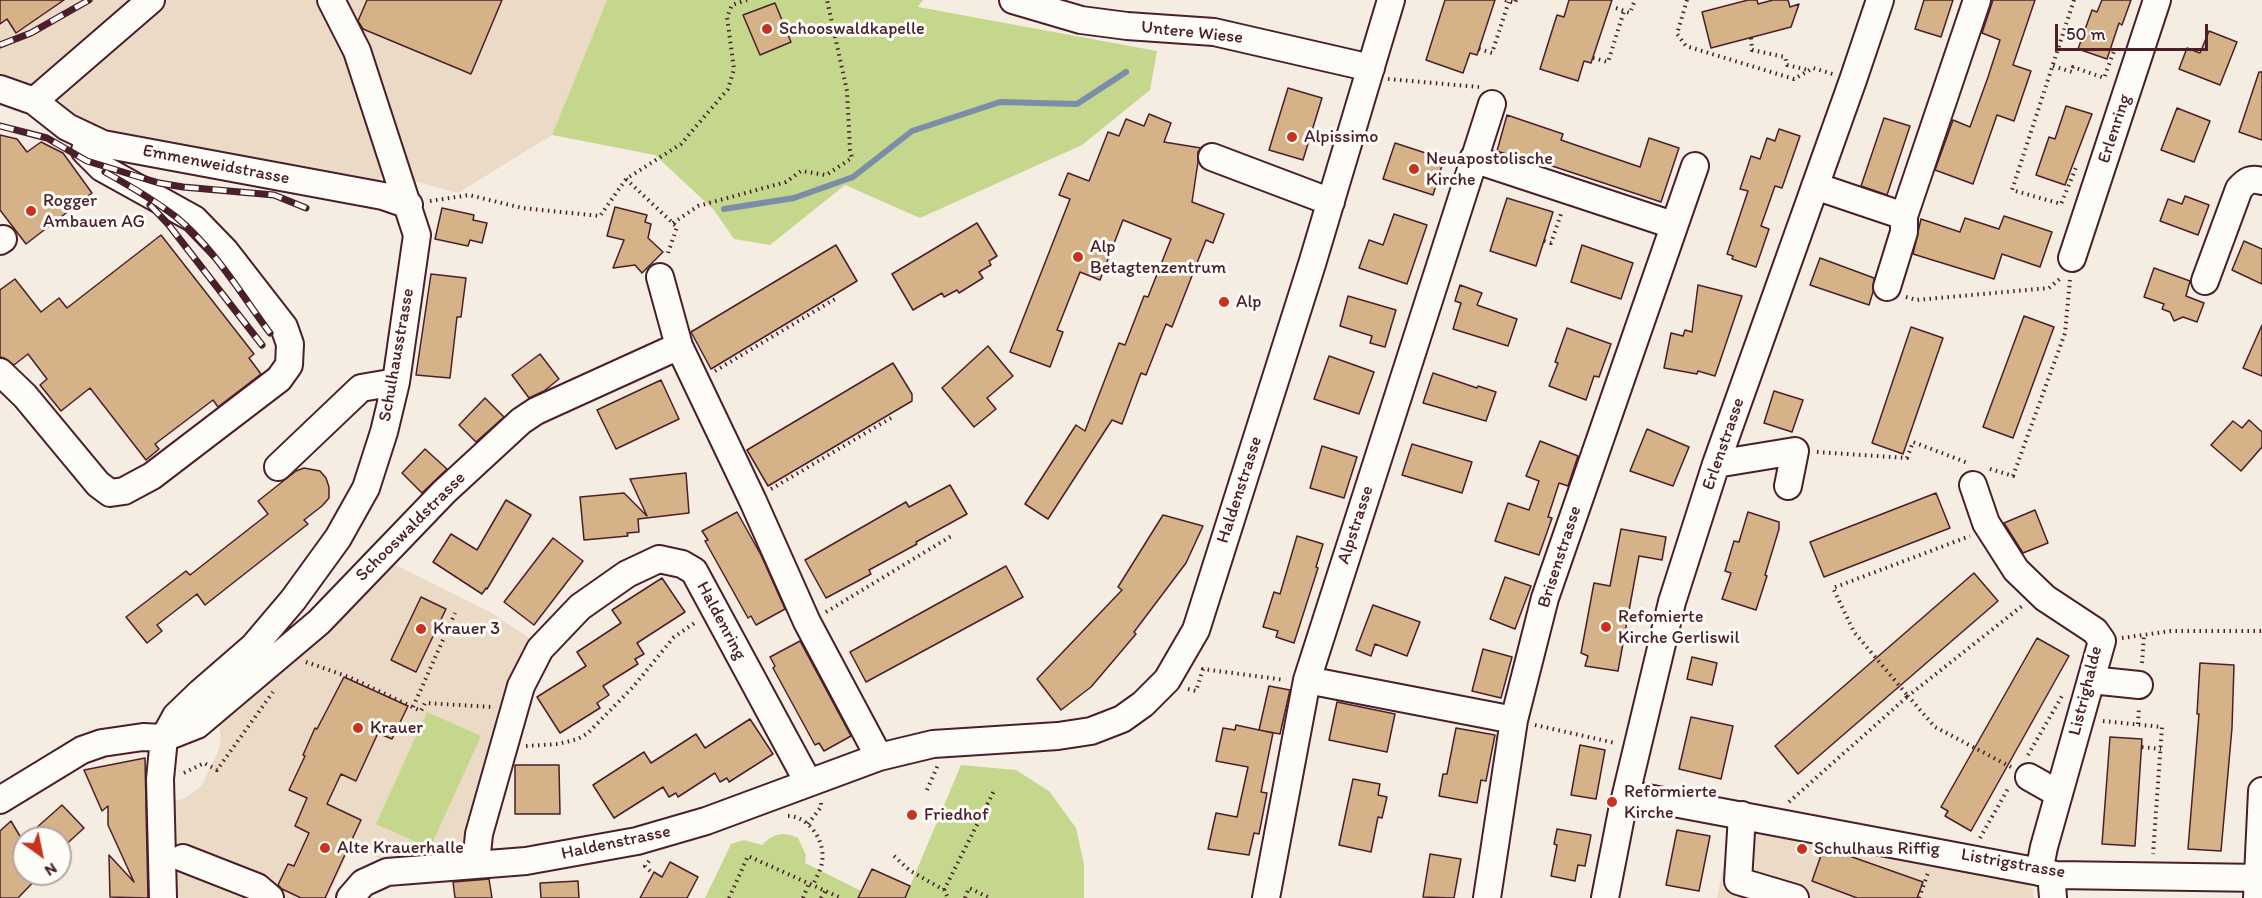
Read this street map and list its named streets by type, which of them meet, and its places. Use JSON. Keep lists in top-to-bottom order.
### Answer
{
  "streets": {
    "street": [
      "Untere Wiese",
      "Erlenring",
      "Emmenweidstrasse",
      "Schulhausstrasse",
      "Erlenstrasse",
      "Haldenstrasse",
      "Alpstrasse",
      "Schooswaldstrasse",
      "Brisenstrasse",
      "Haldenring",
      "Listrighalde",
      "Listrigstrasse"
    ]
  },
  "crossings": [
    ["Untere Wiese", "Haldenstrasse"],
    ["Emmenweidstrasse", "Schulhausstrasse"],
    ["Schulhausstrasse", "Schooswaldstrasse"],
    ["Erlenstrasse", "Listrigstrasse"],
    ["Haldenstrasse", "Haldenring"],
    ["Listrighalde", "Listrigstrasse"]
  ],
  "places": [
    "Schooswaldkapelle",
    "Alpissimo",
    "Neuapostolische Kirche",
    "Rogger Ambauen AG",
    "Alp Betagtenzentrum",
    "Alp",
    "Refomierte Kirche Gerliswil",
    "Krauer 3",
    "Krauer",
    "Reformierte Kirche",
    "Friedhof",
    "Alte Krauerhalle",
    "Schulhaus Riffig"
  ],
  "scale_bar": "50 m",
  "north": "bottom right"
}
